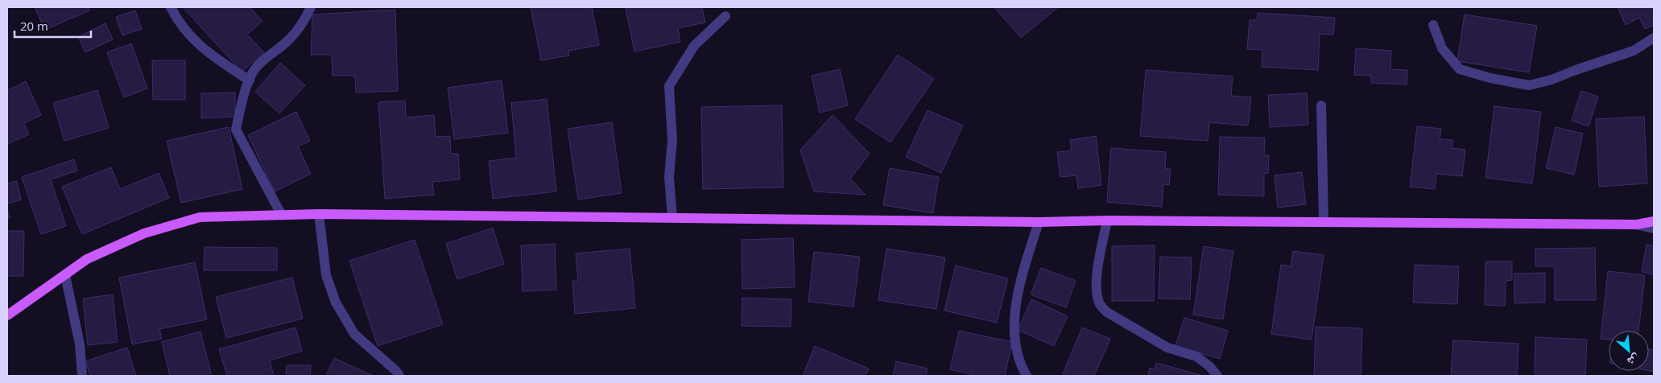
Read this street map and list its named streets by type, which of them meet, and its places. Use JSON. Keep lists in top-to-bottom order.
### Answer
{
  "scale_bar": "20 m",
  "north": "bottom right"
}
